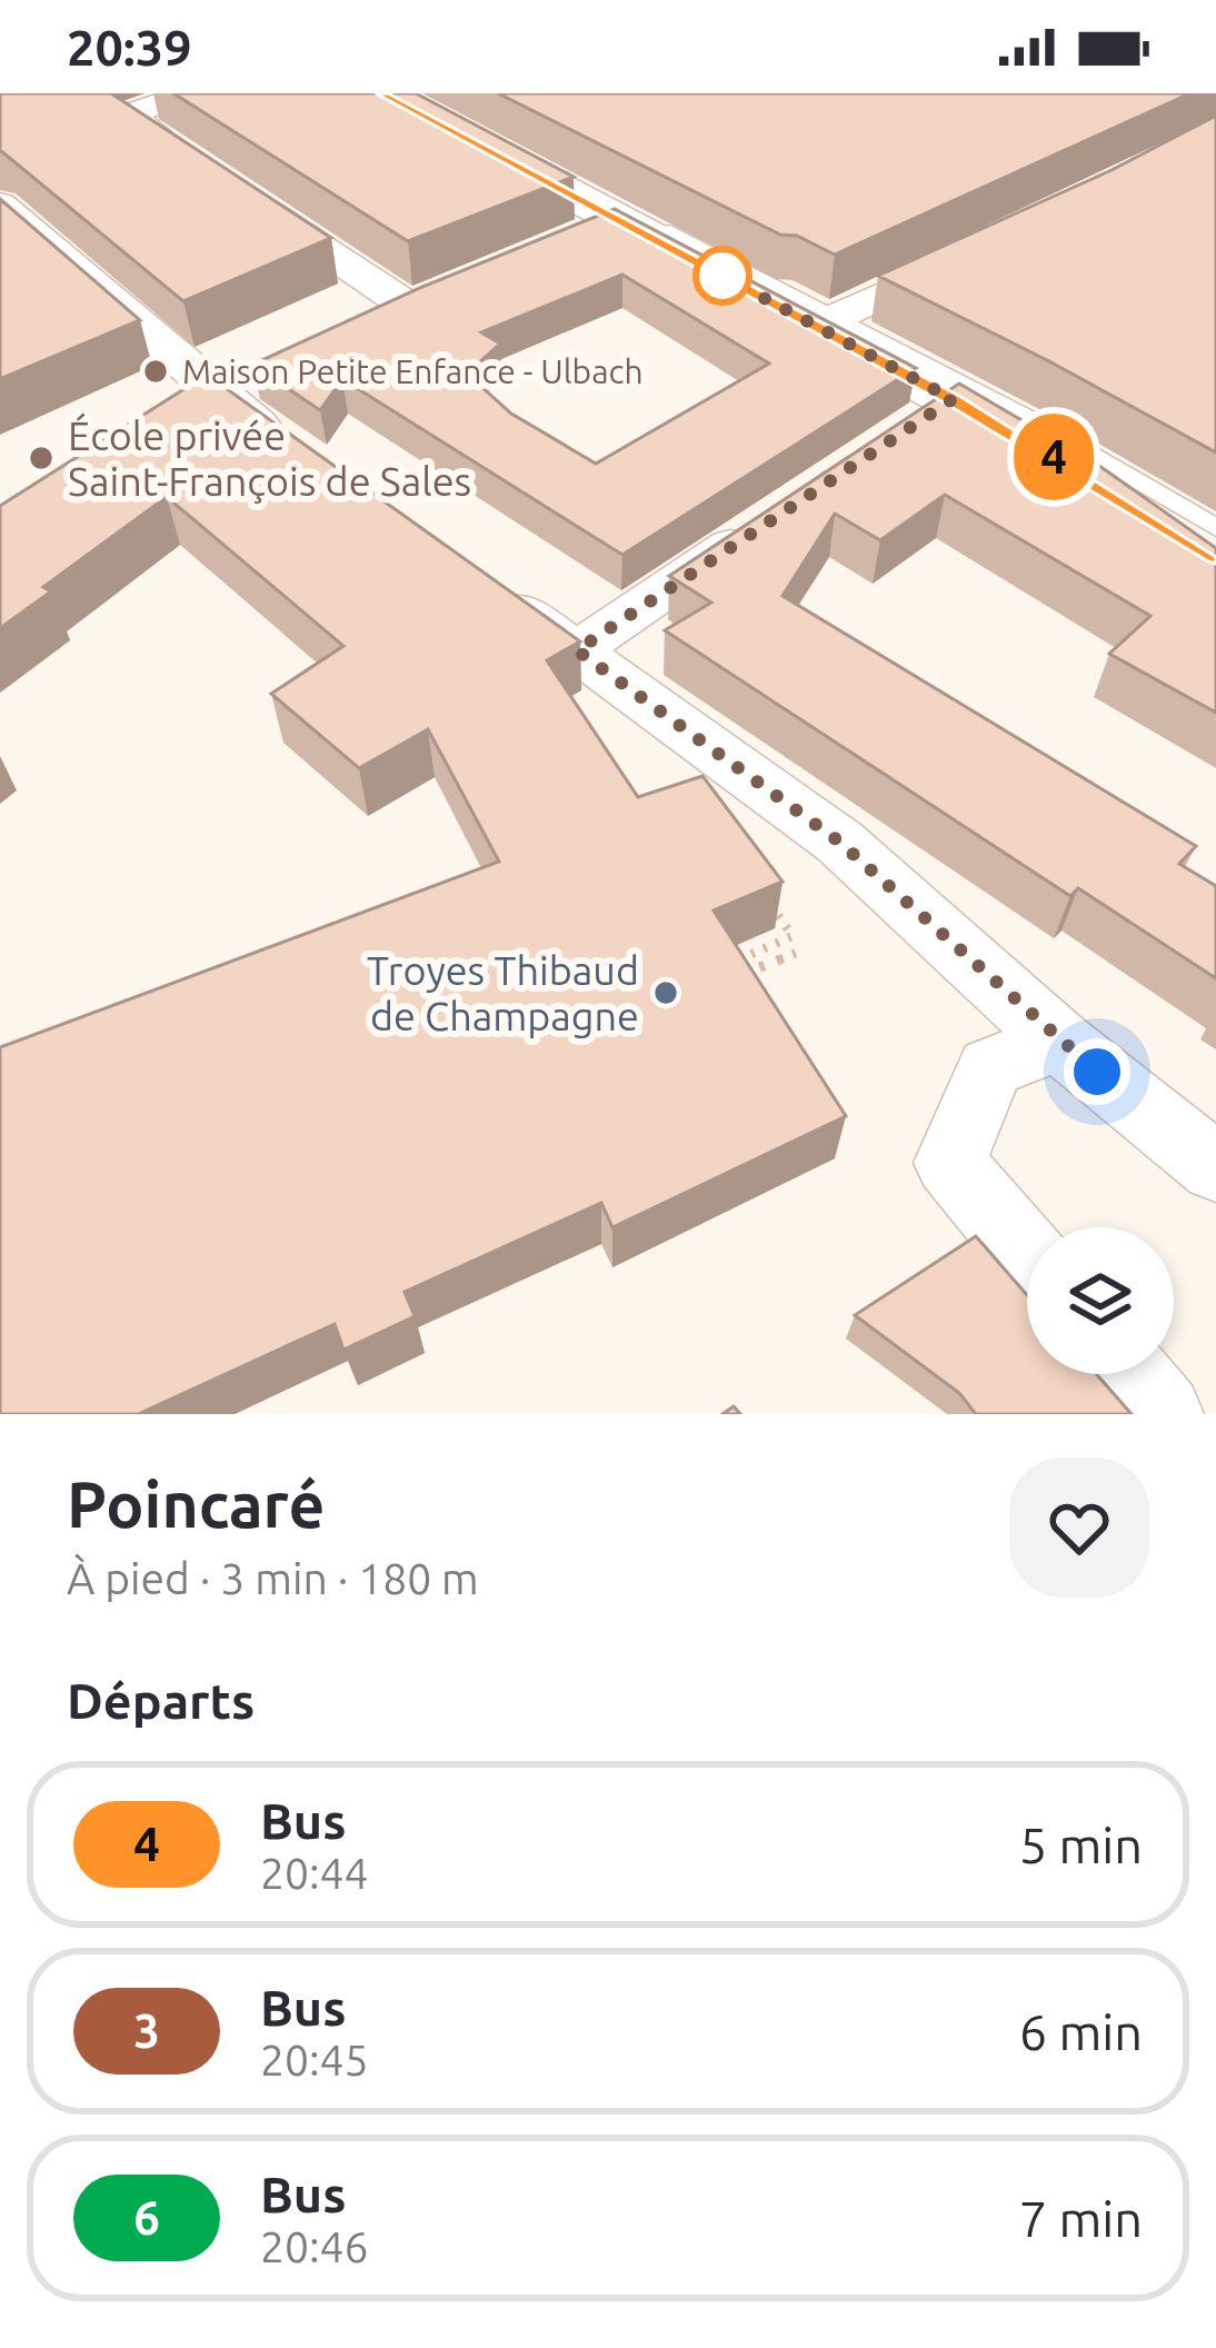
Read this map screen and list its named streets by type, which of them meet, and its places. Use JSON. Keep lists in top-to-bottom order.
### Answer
{
  "places": ["Maison Petite Enfance - Ulbach", "École privée Saint-François de Sales", "Troyes Thibaud de Champagne"],
  "lines": ["bus line 4"],
  "page": {
    "status": "20:39",
    "on_map": "4",
    "heading": [
      ["Poincaré", "À pied · 3 min · 180 m"],
      "Départs"
    ],
    "list": [
      {
        "mark": "4",
        "name": "Bus",
        "note": "20:44",
        "value": "5 min"
      },
      {
        "mark": "3",
        "name": "Bus",
        "note": "20:45",
        "value": "6 min"
      },
      {
        "mark": "6",
        "name": "Bus",
        "note": "20:46",
        "value": "7 min"
      }
    ]
  }
}
